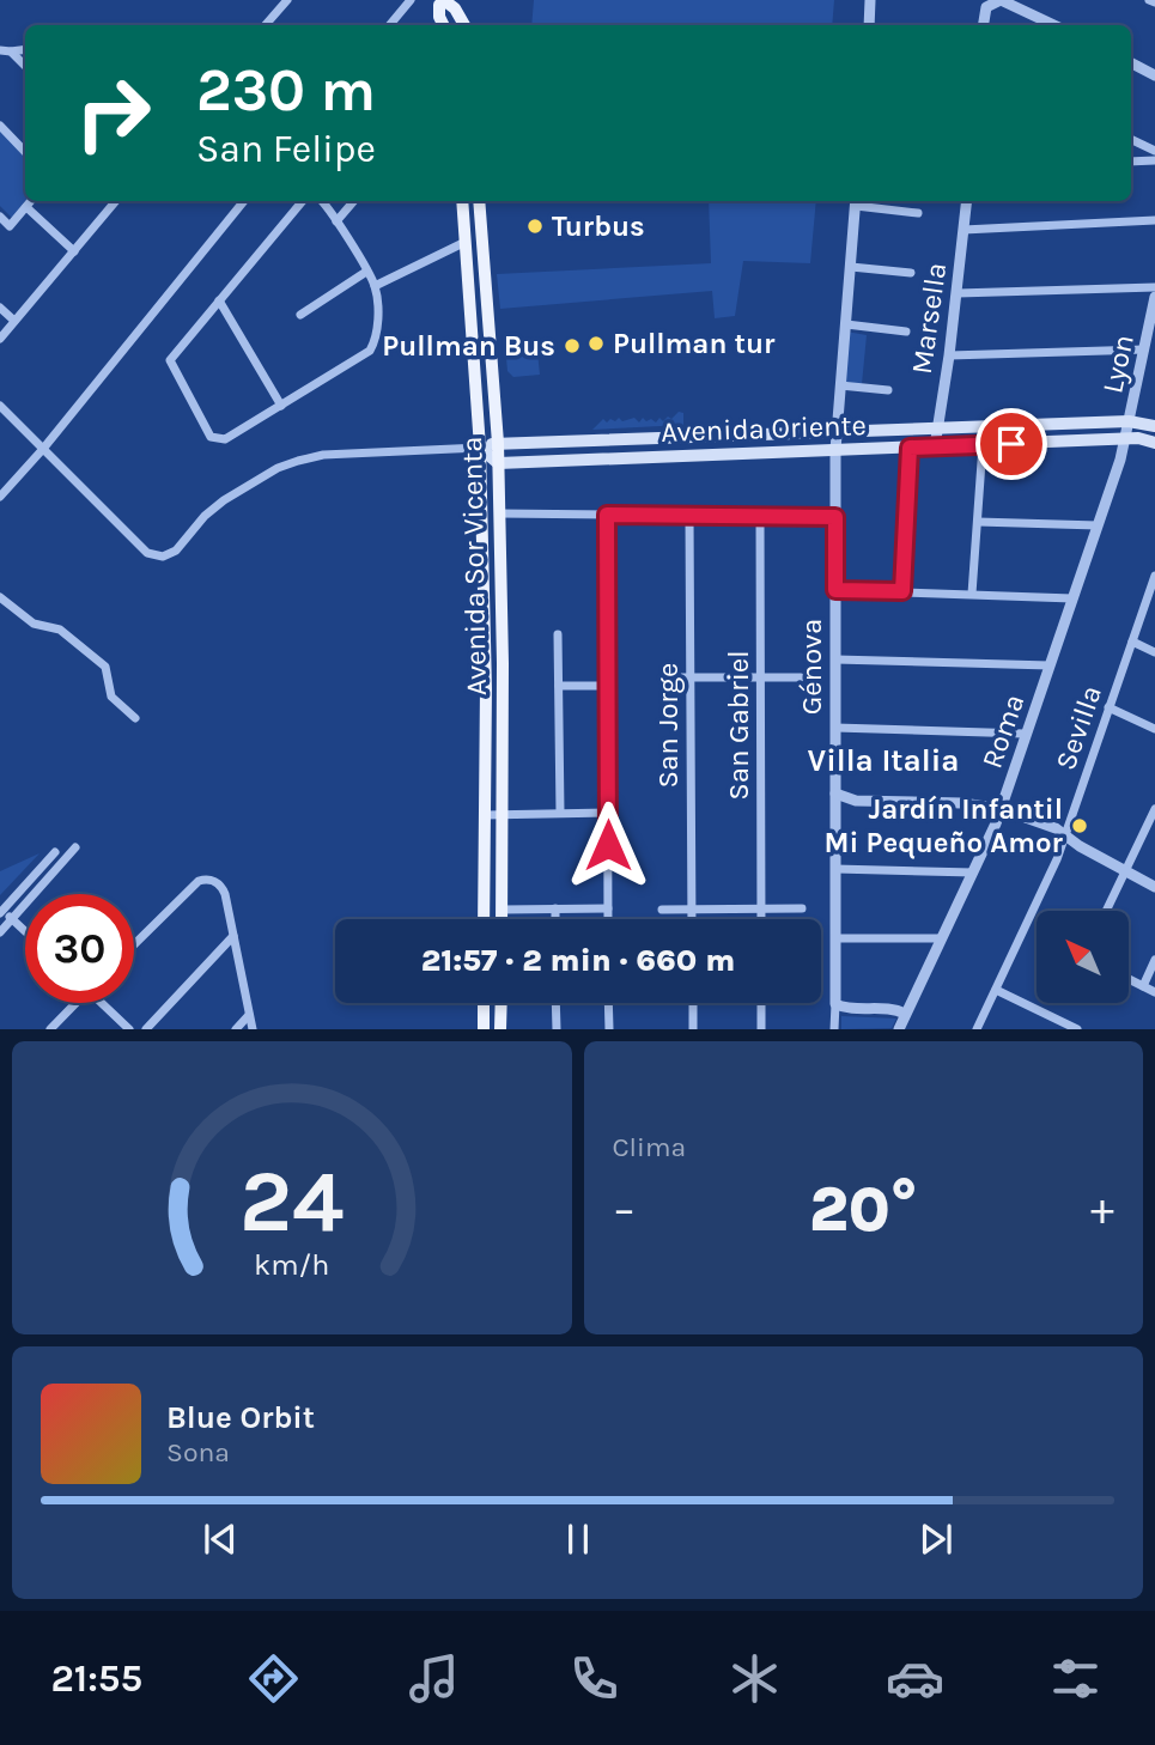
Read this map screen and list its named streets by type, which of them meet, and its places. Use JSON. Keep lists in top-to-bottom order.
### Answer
{
  "streets": {
    "main road": ["Avenida Oriente", "Avenida Sor Vicenta"],
    "street": [
      "Marsella",
      "Lyon",
      "Génova",
      "San Jorge",
      "San Gabriel",
      "Sevilla",
      "Roma"
    ]
  },
  "crossings": [
    ["Marsella", "Avenida Oriente"],
    ["Lyon", "Avenida Oriente"],
    ["Lyon", "Roma"],
    ["Avenida Oriente", "Avenida Sor Vicenta"],
    ["Avenida Oriente", "Génova"],
    ["Avenida Oriente", "Roma"]
  ],
  "districts": ["Villa Italia"],
  "places": [
    "Turbus",
    "Pullman tur",
    "Pullman Bus",
    "Jardín Infantil Mi Pequeño Amor"
  ],
  "north": "top left",
  "page": {
    "turn": ["230 m", "San Felipe"],
    "limit": "30",
    "trip": "21:57 · 2 min · 660 m",
    "tile": "Clima",
    "heat": ["−", "20°", "+"],
    "song": ["Blue Orbit", "Sona"],
    "tabs": "21:55",
    "gauge": ["24", "km/h"]
  }
}
